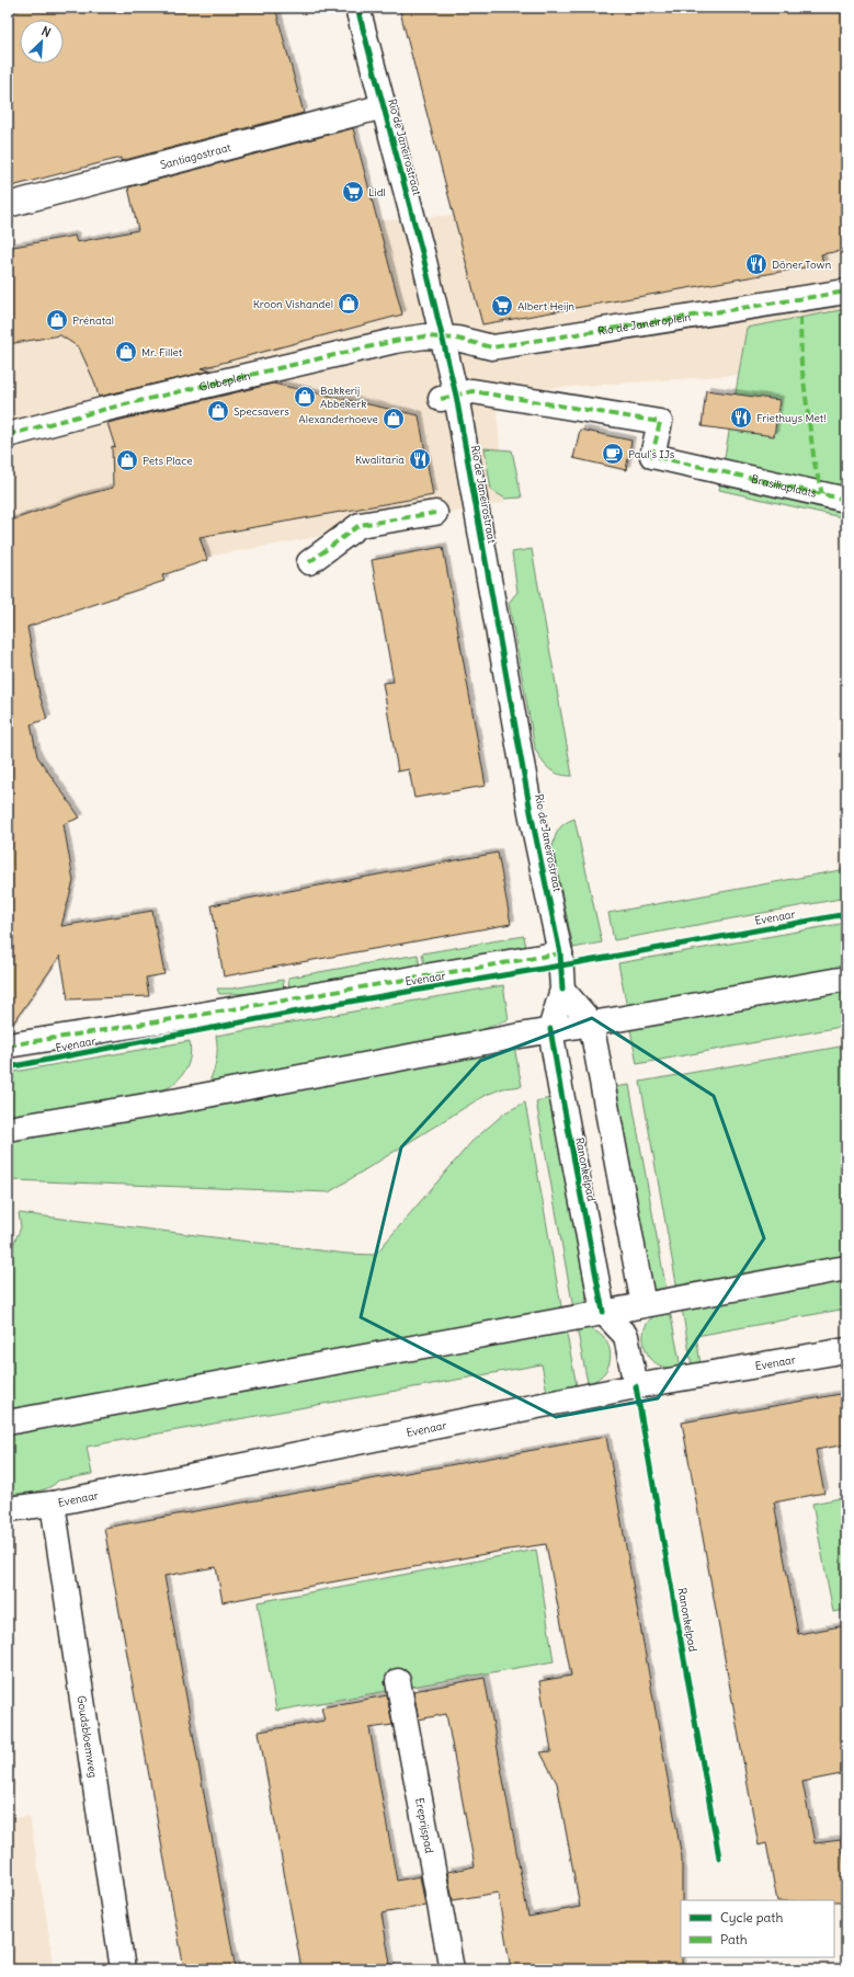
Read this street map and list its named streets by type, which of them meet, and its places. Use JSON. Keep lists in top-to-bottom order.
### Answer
{
  "streets": {
    "street": [
      "Rio de Janeirostraat",
      "Santiagostraat",
      "Rio de Janeiroplein",
      "Globeplein",
      "Brasiliaplaats",
      "Evenaar",
      "Ranonkelpad",
      "Goudsbloemweg",
      "Ereprijspad"
    ]
  },
  "crossings": [
    ["Rio de Janeirostraat", "Santiagostraat"],
    ["Rio de Janeirostraat", "Rio de Janeiroplein"],
    ["Rio de Janeirostraat", "Globeplein"],
    ["Rio de Janeirostraat", "Brasiliaplaats"],
    ["Rio de Janeirostraat", "Ranonkelpad"],
    ["Rio de Janeiroplein", "Globeplein"],
    ["Evenaar", "Goudsbloemweg"]
  ],
  "places": {
    "supermarket": ["Lidl", "Albert Heijn"],
    "restaurant": ["Döner Town", "Friethuys Met!", "Kwalitaria"],
    "shop": [
      "Kroon Vishandel",
      "Prénatal",
      "Mr. Fillet",
      "Bakkerij Abbekerk",
      "Specsavers",
      "Alexanderhoeve",
      "Pets Place"
    ],
    "cafe": ["Paul's IJs"]
  },
  "legend": ["Cycle path", "Path"],
  "north": "top right"
}
